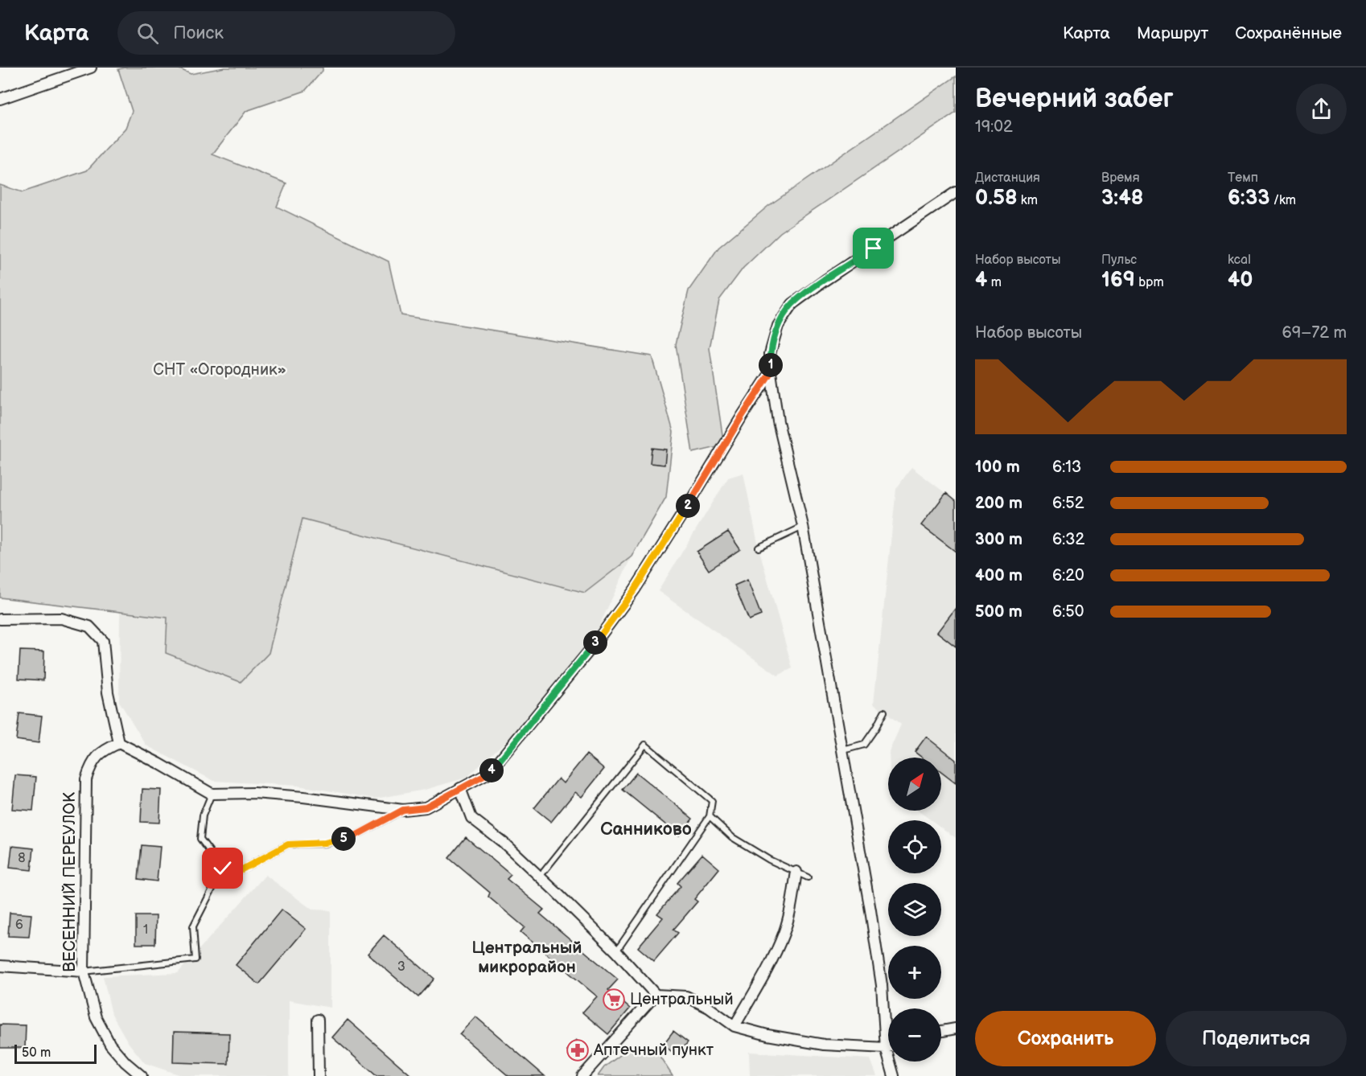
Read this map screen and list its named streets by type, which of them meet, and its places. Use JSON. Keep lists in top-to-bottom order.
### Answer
{
  "streets": {
    "street": ["ВЕСЕННИЙ ПЕРЕУЛОК"]
  },
  "districts": ["Санниково", "Центральный микрорайон"],
  "parks": ["СНТ «Огородник»"],
  "places": {
    "supermarket": ["Центральный"],
    "pharmacy": ["Аптечный пункт"]
  },
  "house_numbers": [
    "8",
    "6",
    "1",
    "3"
  ],
  "scale_bar": "50 m",
  "north": "top right",
  "page": {
    "header": "Карта",
    "search": "Поиск",
    "nav": ["Карта", "Маршрут", "Сохранённые"],
    "heading": ["Вечерний забег", "19:02"],
    "stats": [
      ["Дистанция", "0.58 km"],
      ["Время", "3:48"],
      ["Темп", "6:33 /km"],
      ["Набор высоты", "4 m"],
      ["Пульс", "169 bpm"],
      ["kcal", "40"]
    ],
    "chart": ["Набор высоты", "69–72 m"],
    "pins": [
      "1",
      "2",
      "3",
      "4",
      "5"
    ],
    "list": [
      {
        "name": "100 m",
        "note": "6:13"
      },
      {
        "name": "200 m",
        "note": "6:52"
      },
      {
        "name": "300 m",
        "note": "6:32"
      },
      {
        "name": "400 m",
        "note": "6:20"
      },
      {
        "name": "500 m",
        "note": "6:50"
      }
    ],
    "map_buttons": ["+", "−"],
    "buttons": ["Сохранить", "Поделиться"],
    "scale": "50 m"
  }
}
